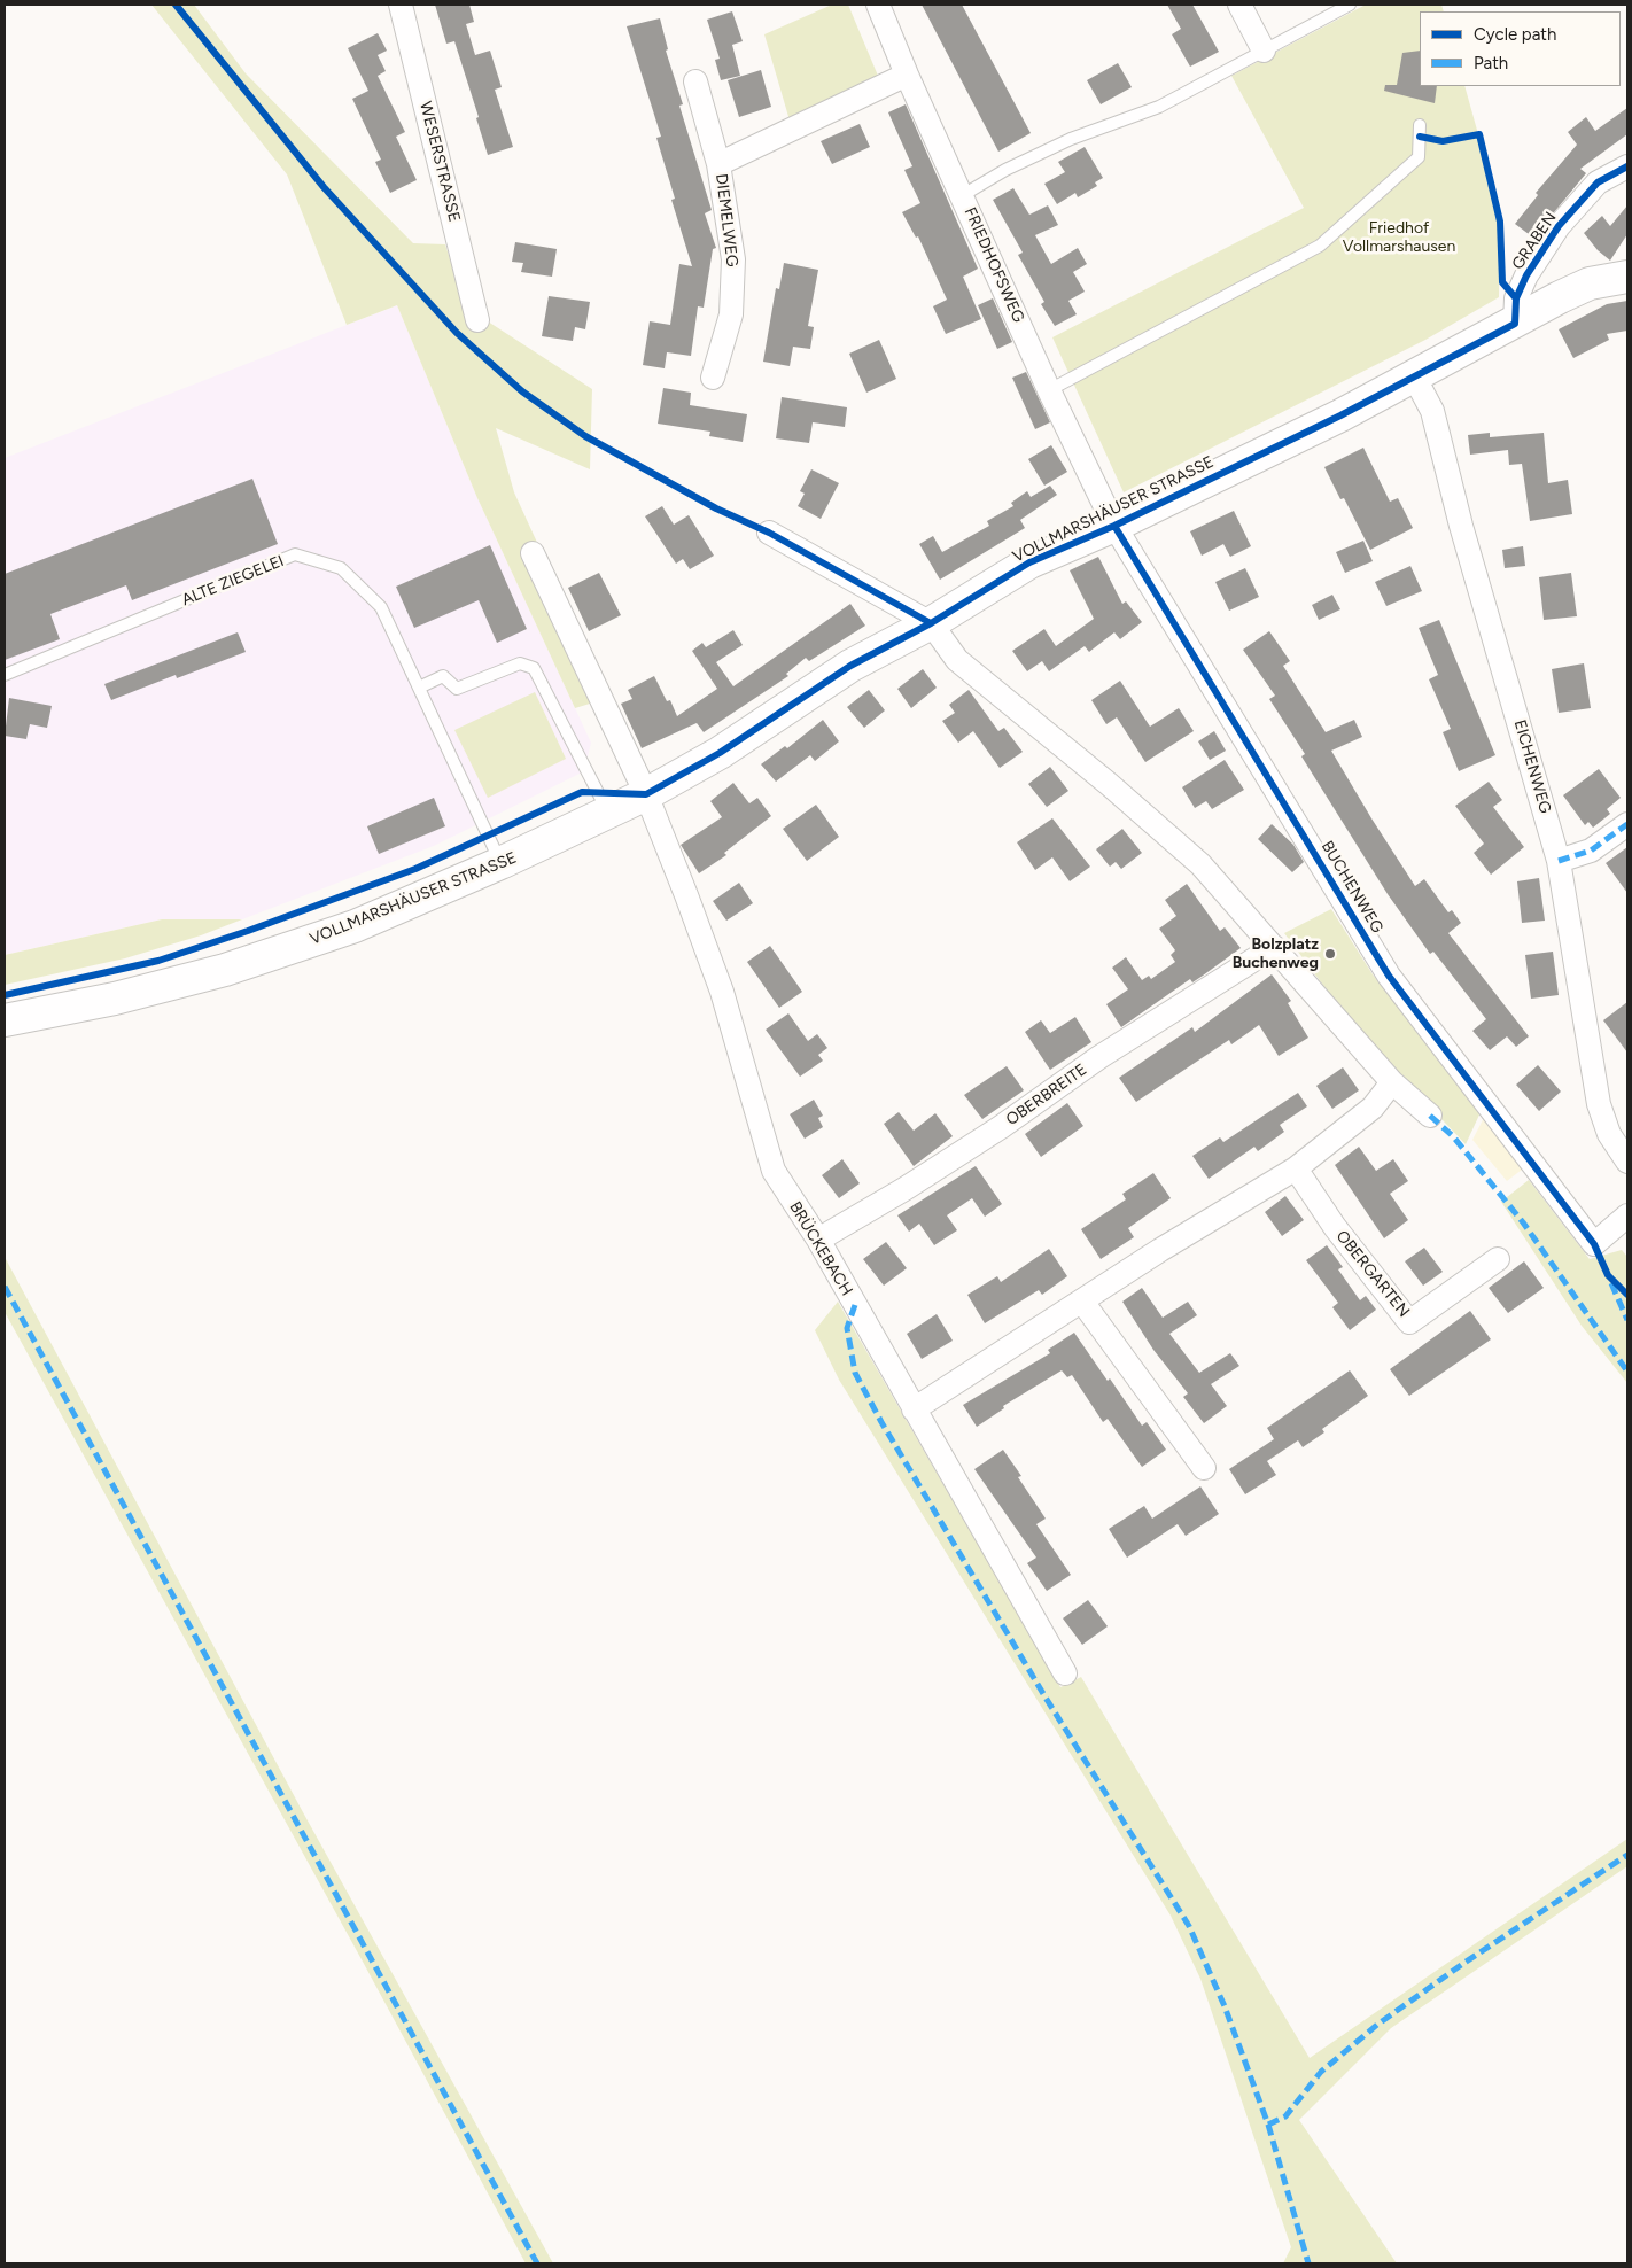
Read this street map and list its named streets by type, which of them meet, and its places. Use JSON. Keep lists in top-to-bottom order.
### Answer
{
  "streets": {
    "main road": ["VOLLMARSHÄUSER STRASSE"],
    "street": [
      "WESERSTRASSE",
      "DIEMELWEG",
      "GRABEN",
      "FRIEDHOFSWEG",
      "EICHENWEG",
      "BUCHENWEG",
      "OBERBREITE",
      "BRÜCKEBACH",
      "OBERGARTEN"
    ],
    "lane": ["ALTE ZIEGELEI"]
  },
  "crossings": [
    ["DIEMELWEG", "FRIEDHOFSWEG"],
    ["GRABEN", "VOLLMARSHÄUSER STRASSE"],
    ["FRIEDHOFSWEG", "VOLLMARSHÄUSER STRASSE"],
    ["FRIEDHOFSWEG", "BUCHENWEG"],
    ["VOLLMARSHÄUSER STRASSE", "ALTE ZIEGELEI"],
    ["VOLLMARSHÄUSER STRASSE", "EICHENWEG"],
    ["VOLLMARSHÄUSER STRASSE", "BUCHENWEG"],
    ["VOLLMARSHÄUSER STRASSE", "BRÜCKEBACH"],
    ["OBERBREITE", "BRÜCKEBACH"]
  ],
  "parks": ["Friedhof Vollmarshausen"],
  "places": ["Bolzplatz Buchenweg"],
  "legend": ["Cycle path", "Path"]
}
